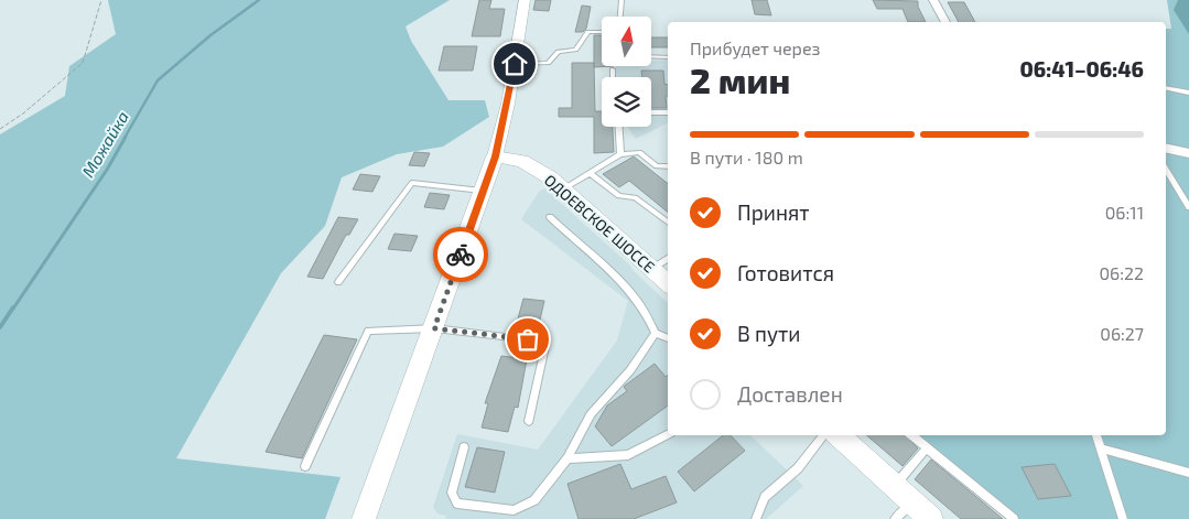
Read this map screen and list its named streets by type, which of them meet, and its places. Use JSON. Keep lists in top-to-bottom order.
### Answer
{
  "streets": {
    "main road": ["ОДОЕВСКОЕ ШОССЕ"]
  },
  "water": ["Можайка"],
  "north": "top",
  "page": {
    "heading": ["2 мин", "Прибудет через", "06:41–06:46"],
    "bar": "В пути · 180 m",
    "list": [
      ["Принят", "06:11"],
      ["Готовится", "06:22"],
      ["В пути", "06:27"],
      "Доставлен"
    ]
  }
}
